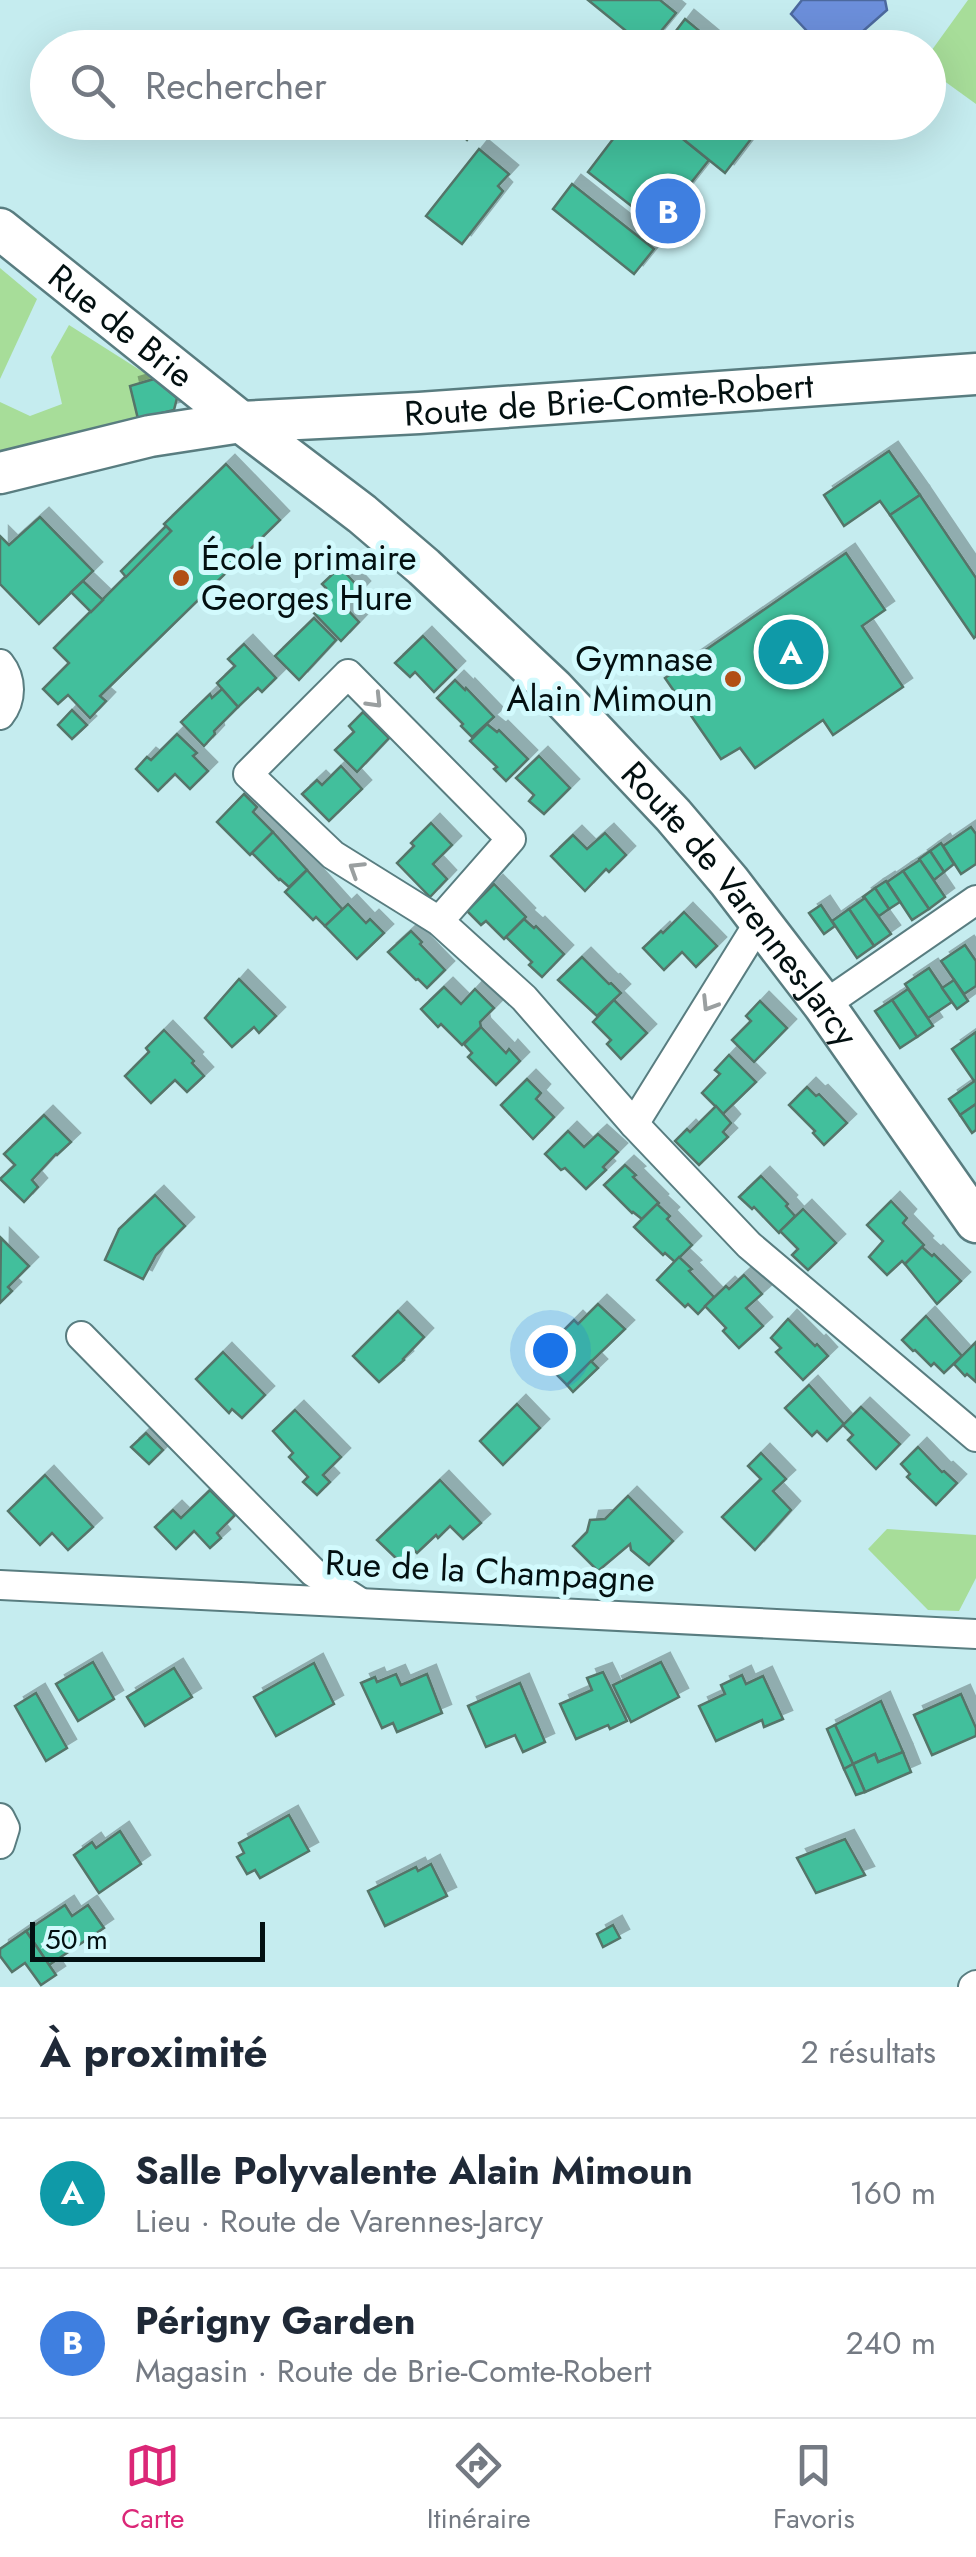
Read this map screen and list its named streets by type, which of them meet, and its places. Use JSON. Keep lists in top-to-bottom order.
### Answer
{
  "streets": {
    "street": [
      "Rue de Brie",
      "Route de Brie-Comte-Robert",
      "Route de Varennes-Jarcy",
      "Rue de la Champagne"
    ]
  },
  "crossings": [
    ["Rue de Brie", "Route de Brie-Comte-Robert"],
    ["Rue de Brie", "Route de Varennes-Jarcy"],
    ["Route de Brie-Comte-Robert", "Route de Varennes-Jarcy"]
  ],
  "places": ["École primaire Georges Hure", "Gymnase Alain Mimoun"],
  "scale_bar": "50 m",
  "page": {
    "search": "Rechercher",
    "pins": ["B", "A"],
    "scale": "50 m",
    "heading": ["À proximité", "2 résultats"],
    "list": [
      {
        "mark": "A",
        "name": "Salle Polyvalente Alain Mimoun",
        "note": "Lieu · Route de Varennes-Jarcy",
        "value": "160 m"
      },
      {
        "mark": "B",
        "name": "Périgny Garden",
        "note": "Magasin · Route de Brie-Comte-Robert",
        "value": "240 m"
      }
    ],
    "nav": ["Carte", "Itinéraire", "Favoris"]
  }
}
